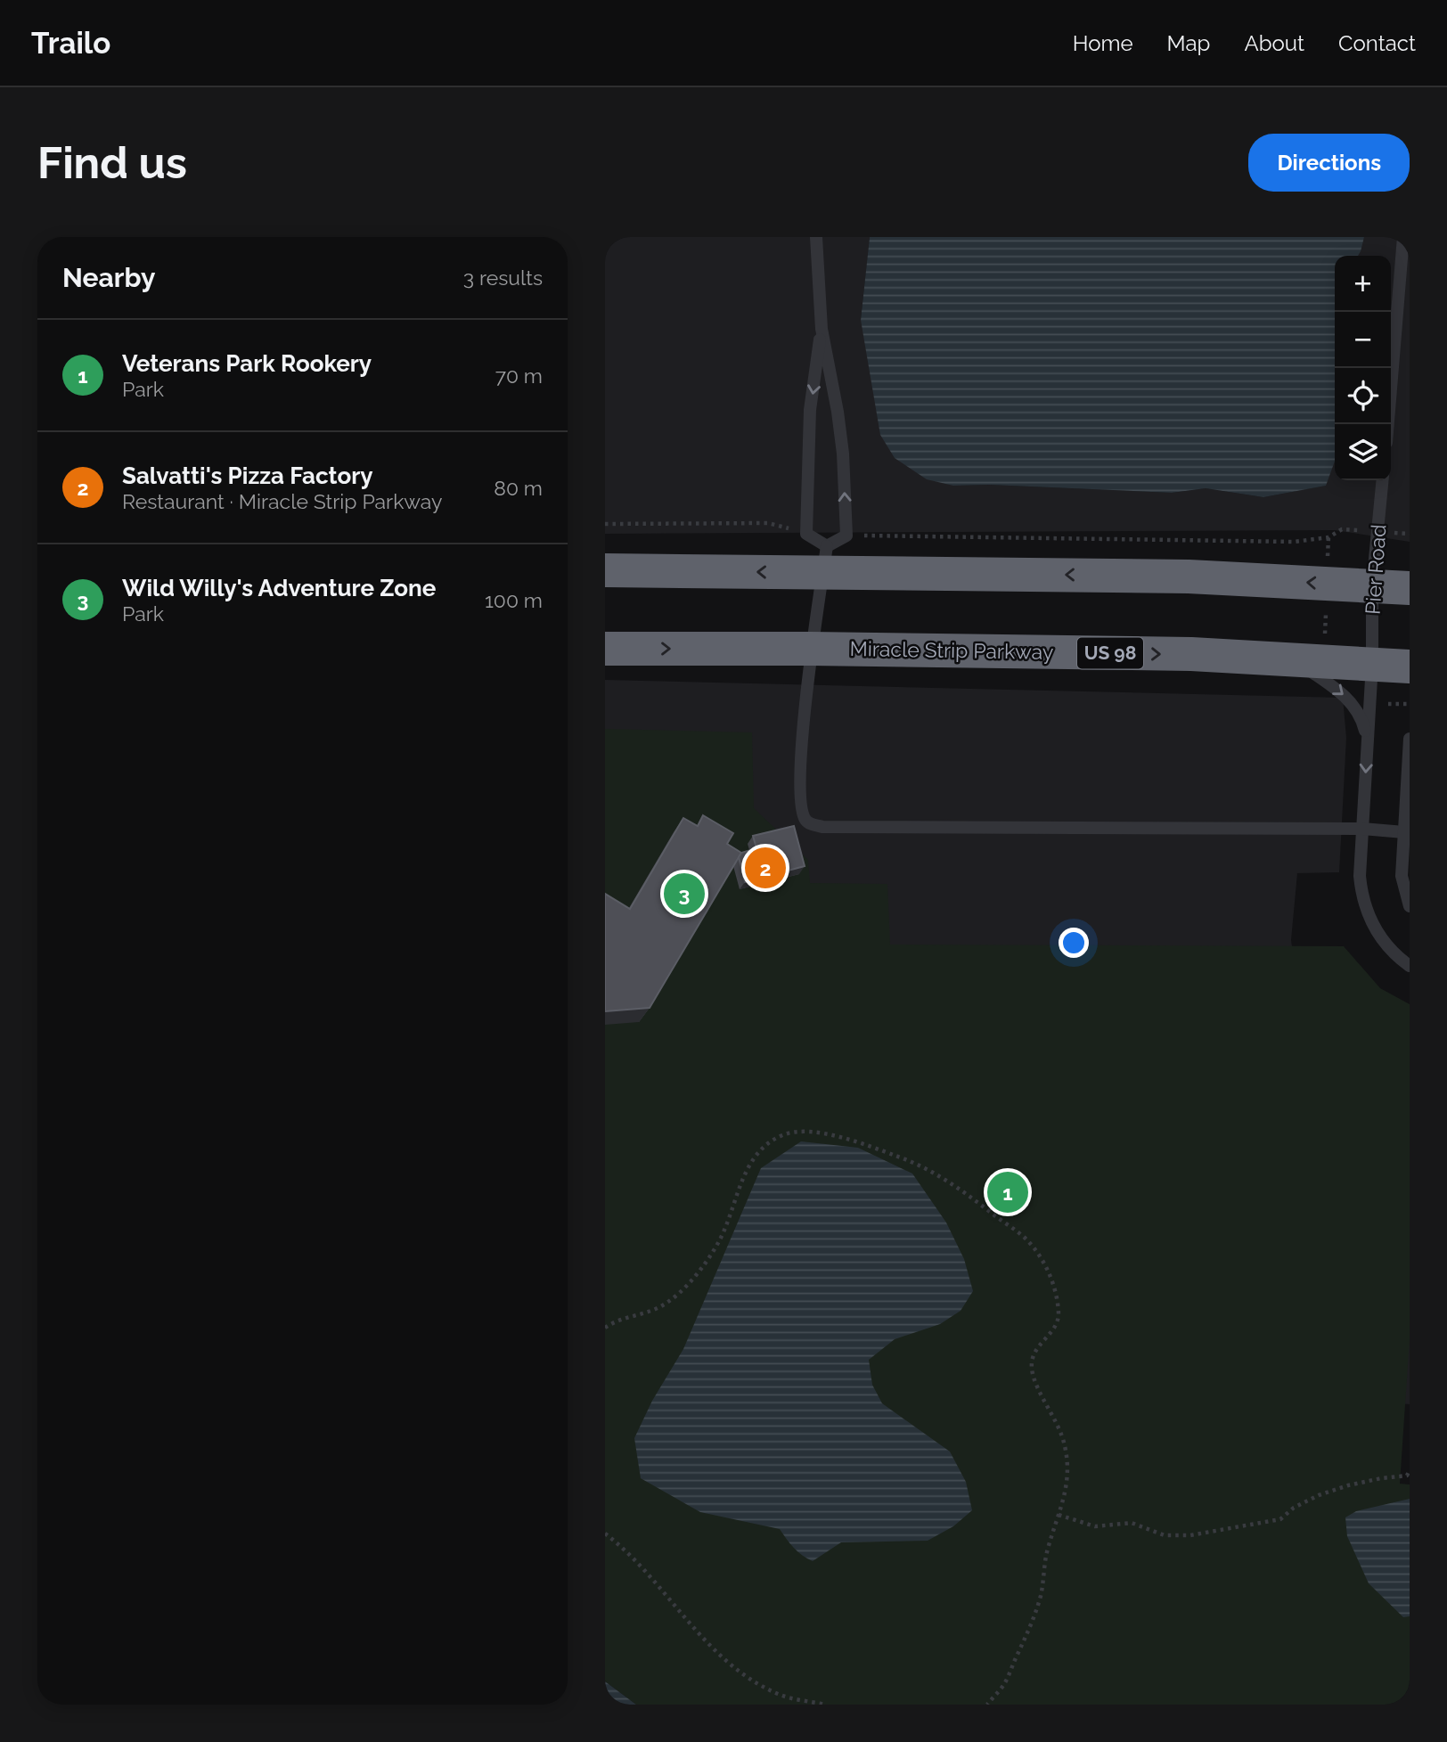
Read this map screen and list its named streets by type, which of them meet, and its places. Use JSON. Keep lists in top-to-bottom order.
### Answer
{
  "streets": {
    "highway": ["Miracle Strip Parkway", "US 98"],
    "lane": ["Pier Road"]
  },
  "crossings": [
    ["Pier Road", "Miracle Strip Parkway"]
  ],
  "page": {
    "header": "Trailo",
    "nav": [
      "Home",
      "Map",
      "About",
      "Contact"
    ],
    "buttons": "Directions",
    "title": "Find us",
    "heading": ["Nearby", "3 results"],
    "map_buttons": ["+", "−"],
    "list": [
      {
        "mark": "1",
        "name": "Veterans Park Rookery",
        "note": "Park",
        "value": "70 m"
      },
      {
        "mark": "2",
        "name": "Salvatti's Pizza Factory",
        "note": "Restaurant · Miracle Strip Parkway",
        "value": "80 m"
      },
      {
        "mark": "3",
        "name": "Wild Willy's Adventure Zone",
        "note": "Park",
        "value": "100 m"
      }
    ],
    "pins": ["2", "3", "1"]
  }
}
